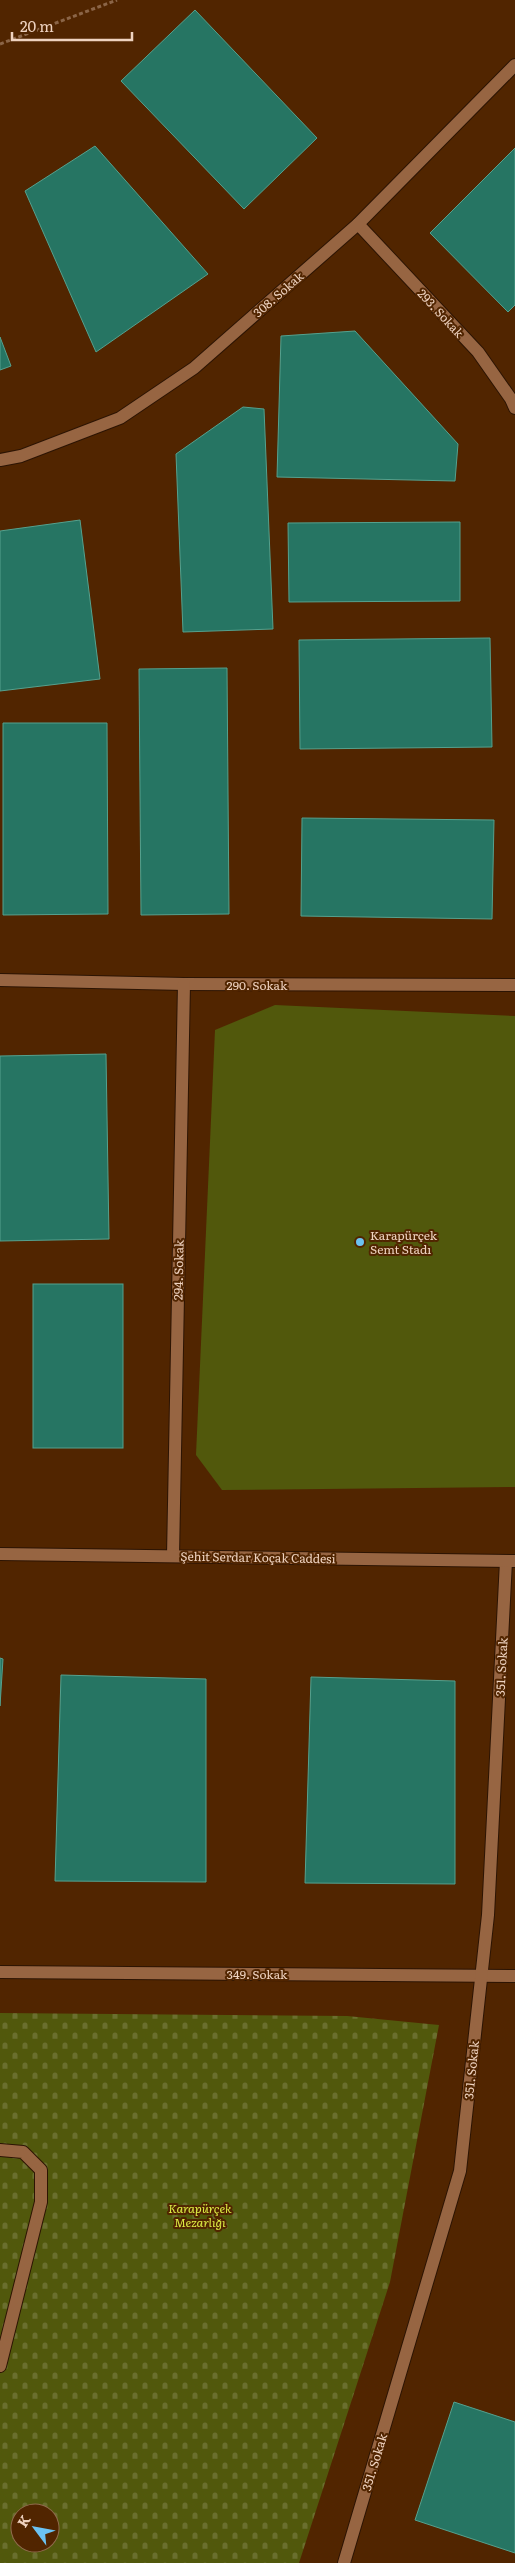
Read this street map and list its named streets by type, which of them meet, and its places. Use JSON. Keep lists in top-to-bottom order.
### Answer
{
  "streets": {
    "street": [
      "308. Sokak",
      "293. Sokak",
      "290. Sokak",
      "294. Sokak",
      "Şehit Serdar Koçak Caddesi",
      "351. Sokak",
      "349. Sokak"
    ]
  },
  "crossings": [
    ["308. Sokak", "293. Sokak"],
    ["290. Sokak", "294. Sokak"],
    ["294. Sokak", "Şehit Serdar Koçak Caddesi"],
    ["Şehit Serdar Koçak Caddesi", "351. Sokak"],
    ["351. Sokak", "349. Sokak"]
  ],
  "parks": ["Karapürçek Mezarlığı"],
  "places": ["Karapürçek Semt Stadı"],
  "scale_bar": "20 m",
  "north": "top left"
}
